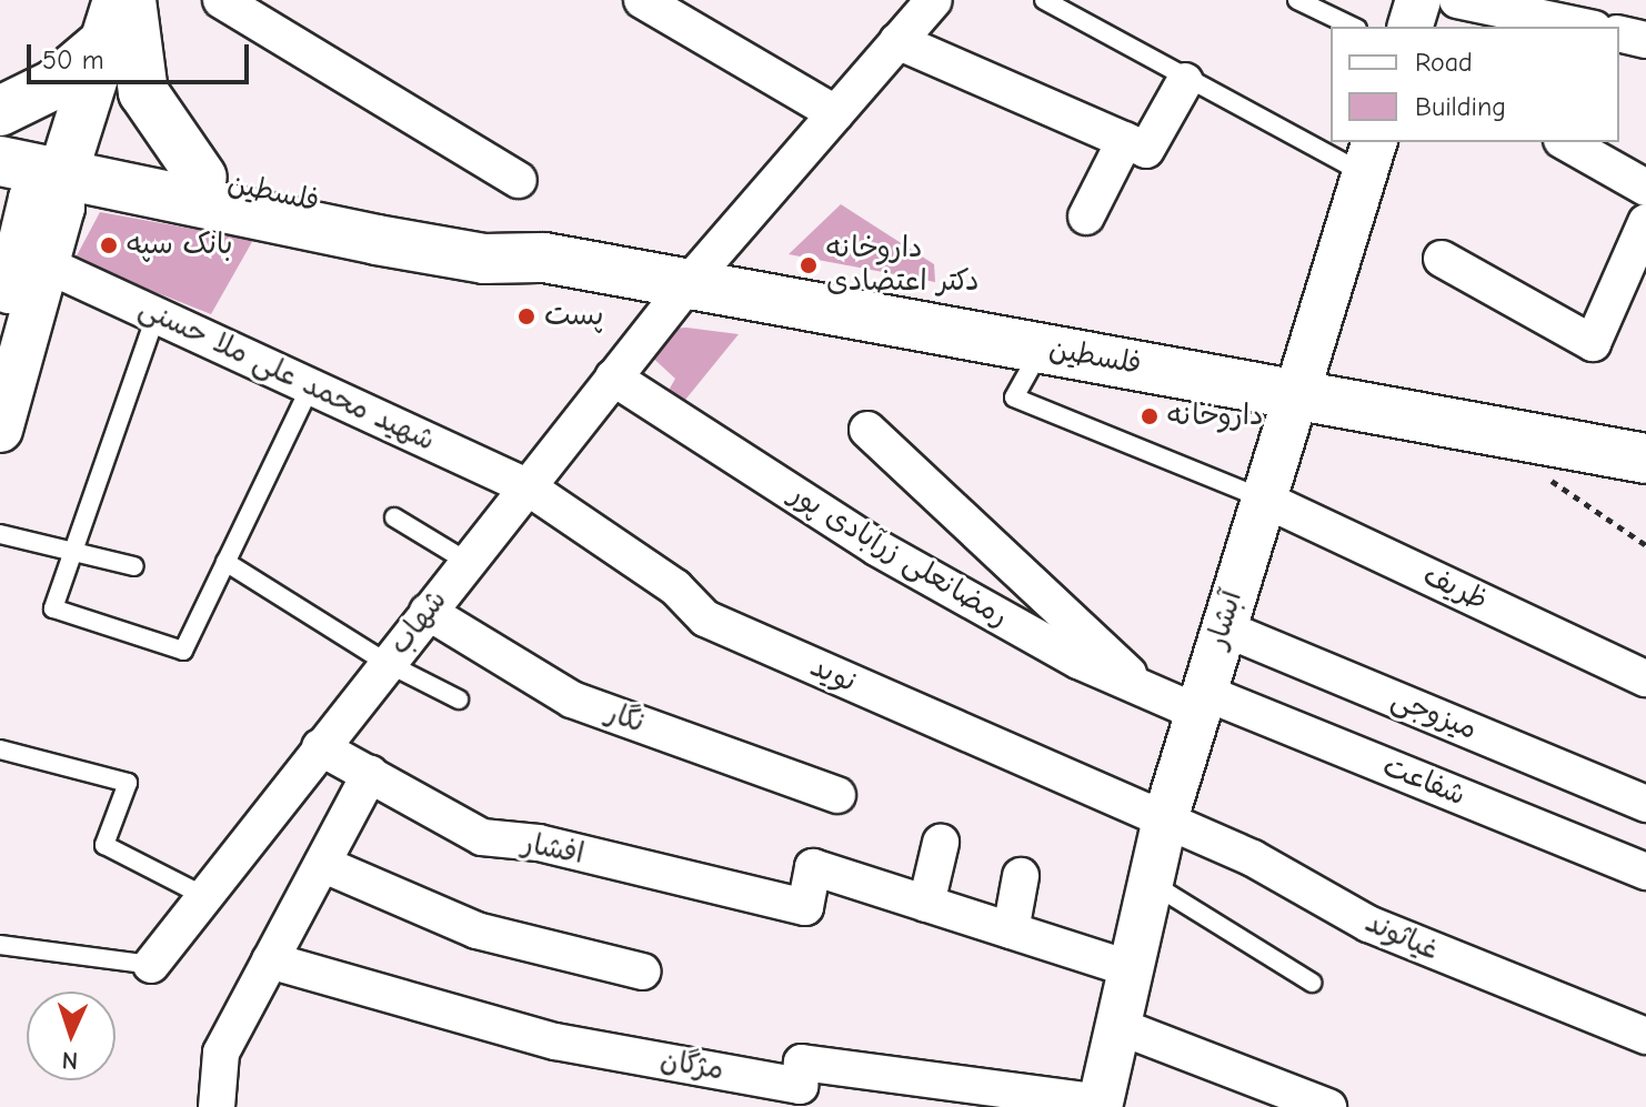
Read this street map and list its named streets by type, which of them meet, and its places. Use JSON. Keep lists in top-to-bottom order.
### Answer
{
  "streets": {
    "main road": ["فلسطین"],
    "street": [
      "شهید محمد علی ملا حسنی",
      "رمضانعلی زرآبادی پور",
      "ظریف",
      "آبشار",
      "شهاب",
      "نوید",
      "میزوجی",
      "نگار",
      "شفاعت",
      "افشار",
      "غیاثوند",
      "مژگان"
    ]
  },
  "crossings": [
    ["فلسطین", "آبشار"],
    ["فلسطین", "شهاب"],
    ["شهید محمد علی ملا حسنی", "شهاب"],
    ["شهید محمد علی ملا حسنی", "نوید"],
    ["رمضانعلی زرآبادی پور", "آبشار"],
    ["رمضانعلی زرآبادی پور", "شهاب"],
    ["رمضانعلی زرآبادی پور", "شفاعت"],
    ["ظریف", "آبشار"],
    ["آبشار", "نوید"],
    ["آبشار", "میزوجی"],
    ["آبشار", "شفاعت"],
    ["آبشار", "غیاثوند"],
    ["آبشار", "مژگان"],
    ["شهاب", "نوید"],
    ["شهاب", "نگار"],
    ["شهاب", "افشار"],
    ["نوید", "غیاثوند"]
  ],
  "places": [
    "بانک سپه",
    "داروخانه دکتر اعتضادی",
    "پست",
    "داروخانه"
  ],
  "legend": ["Road", "Building"],
  "scale_bar": "50 m",
  "north": "bottom"
}
